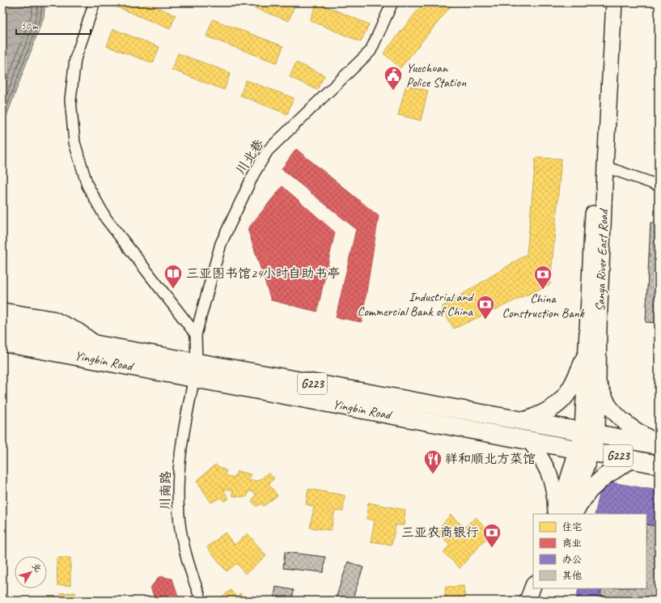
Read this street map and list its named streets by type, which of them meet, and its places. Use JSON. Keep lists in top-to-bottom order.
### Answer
{
  "streets": {
    "highway": ["Yingbin Road", "G223"],
    "main road": ["Sanya River East Road"],
    "street": ["川北巷", "川南路"]
  },
  "crossings": [
    ["川北巷", "Yingbin Road"],
    ["川北巷", "川南路"],
    ["Sanya River East Road", "Yingbin Road"],
    ["Yingbin Road", "G223"],
    ["Yingbin Road", "川南路"]
  ],
  "places": {
    "public building": ["Yuechuan Police Station"],
    "library": ["三亚图书馆24小时自助书亭"],
    "bank": ["China Construction Bank", "Industrial and Commercial Bank of China", "三亚农商银行"],
    "restaurant": ["祥和顺北方菜馆"]
  },
  "legend": [
    "住宅",
    "商业",
    "办公",
    "其他"
  ],
  "scale_bar": "50 m",
  "north": "top right"
}
